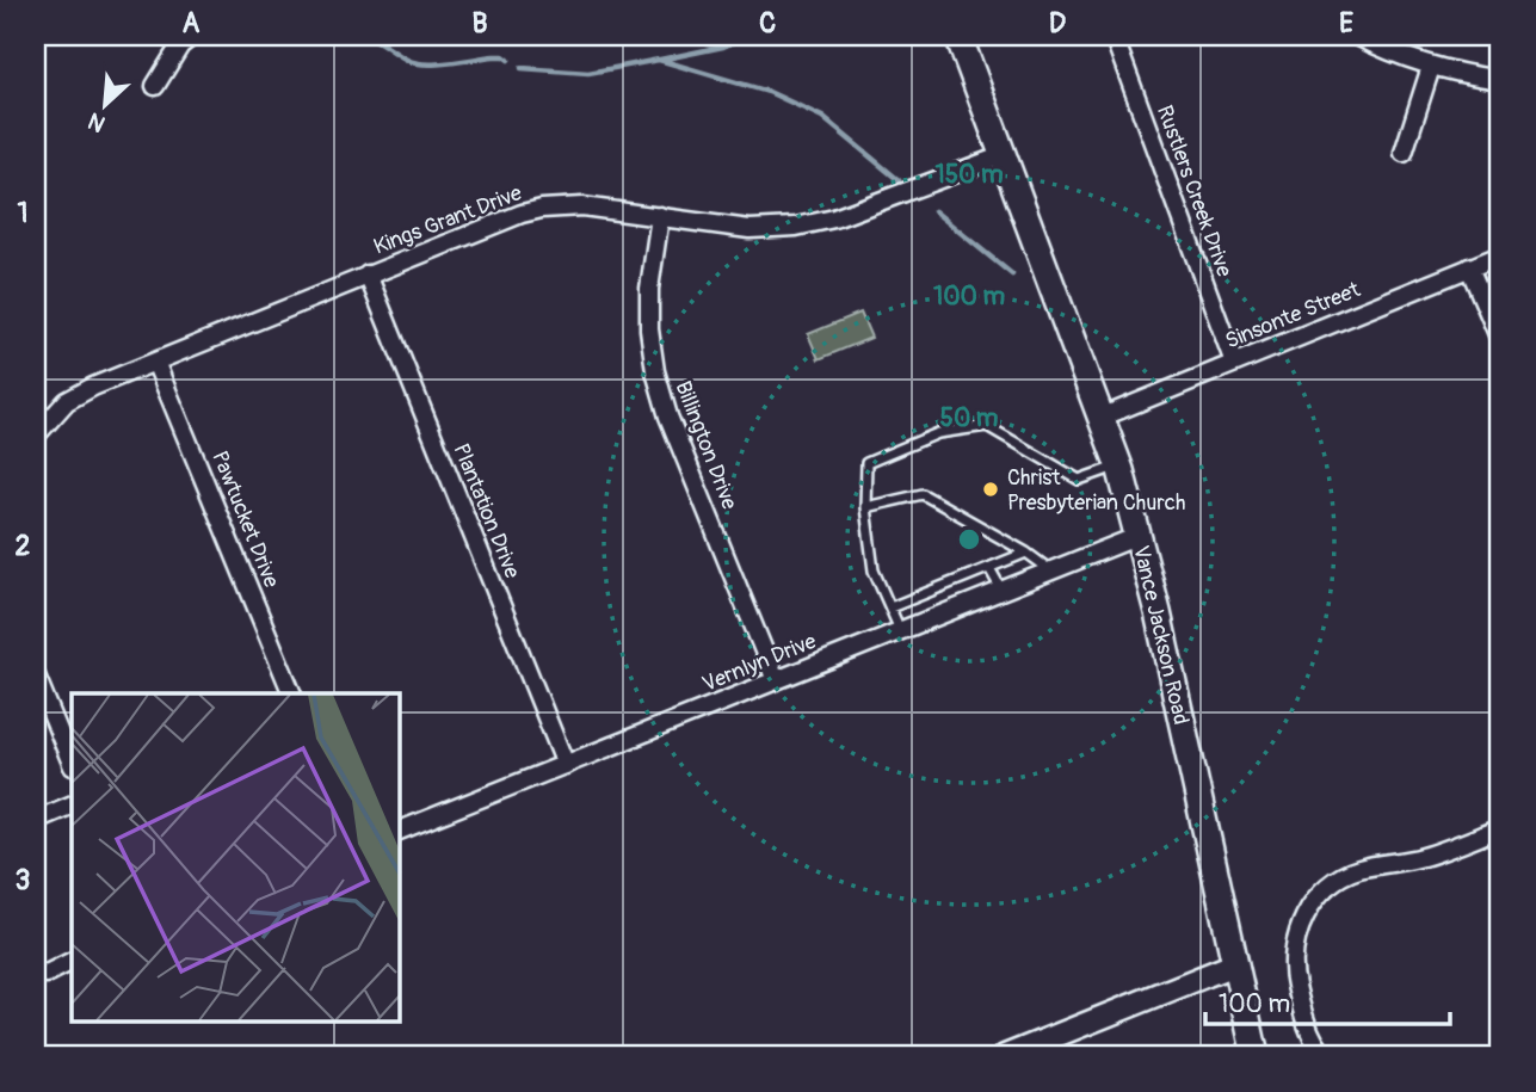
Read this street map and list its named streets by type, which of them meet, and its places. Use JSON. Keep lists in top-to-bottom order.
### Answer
{
  "streets": {
    "main road": ["Vance Jackson Road"],
    "street": [
      "Rustlers Creek Drive",
      "Kings Grant Drive",
      "Sinsonte Street",
      "Billington Drive",
      "Plantation Drive",
      "Pawtucket Drive",
      "Vernlyn Drive"
    ]
  },
  "crossings": [
    ["Rustlers Creek Drive", "Sinsonte Street"],
    ["Kings Grant Drive", "Billington Drive"],
    ["Kings Grant Drive", "Plantation Drive"],
    ["Kings Grant Drive", "Pawtucket Drive"],
    ["Kings Grant Drive", "Vance Jackson Road"],
    ["Sinsonte Street", "Vance Jackson Road"],
    ["Billington Drive", "Vernlyn Drive"],
    ["Plantation Drive", "Vernlyn Drive"],
    ["Vance Jackson Road", "Vernlyn Drive"]
  ],
  "places": ["Christ Presbyterian Church"],
  "scale_bar": "100 m",
  "north": "bottom left",
  "grid": {
    "columns": [
      "A",
      "B",
      "C",
      "D",
      "E"
    ],
    "rows": ["1", "2", "3"]
  },
  "rings": ["150 m", "100 m", "50 m"]
}
